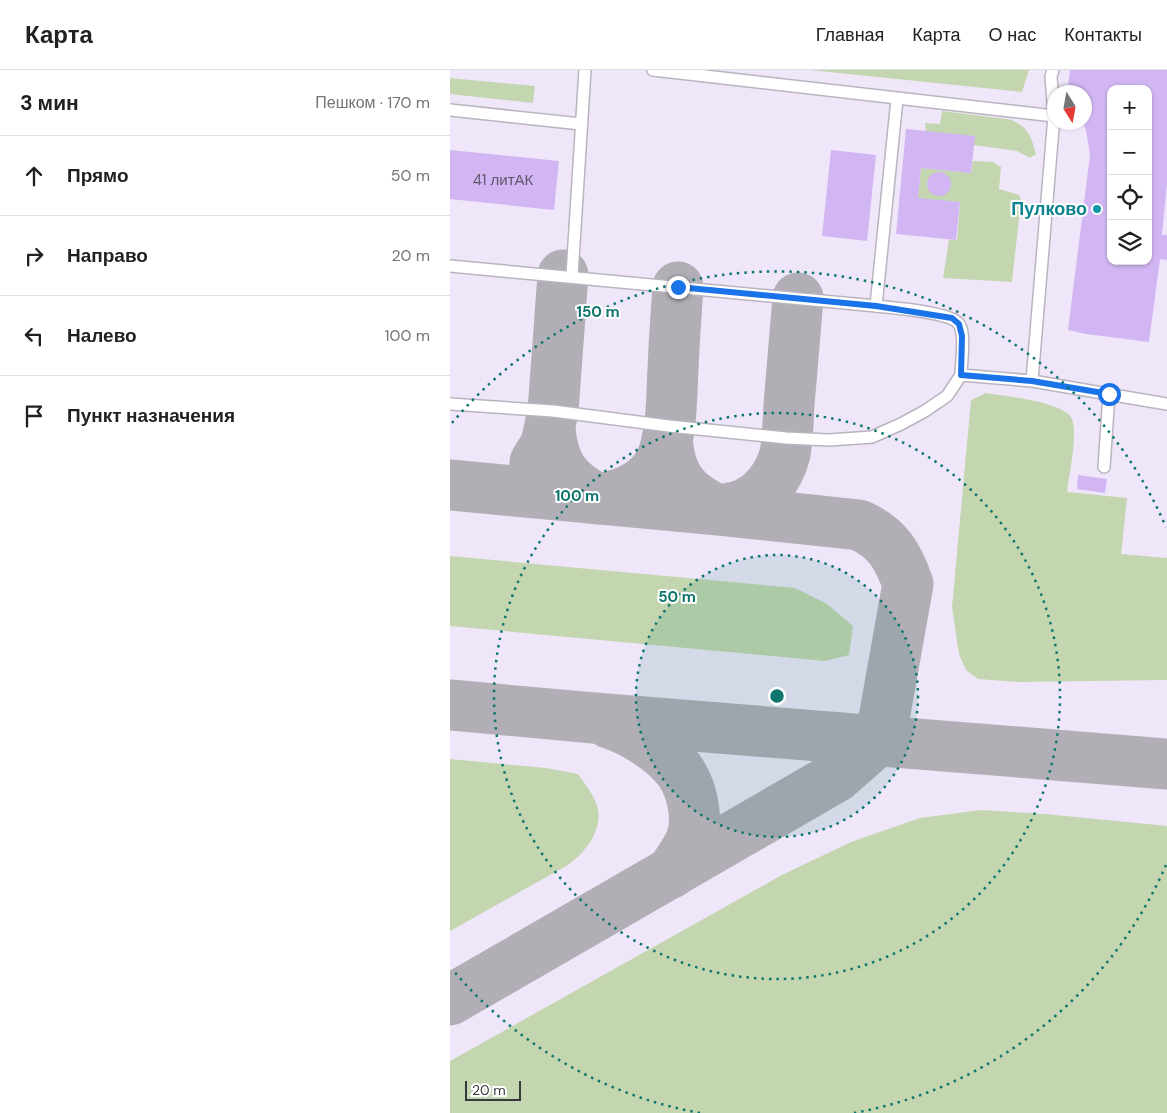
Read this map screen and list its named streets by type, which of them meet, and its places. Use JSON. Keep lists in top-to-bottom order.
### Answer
{
  "places": ["Пулково"],
  "house_numbers": ["41 литАК"],
  "scale_bar": "20 m",
  "north": "bottom",
  "page": {
    "header": "Карта",
    "nav": [
      "Главная",
      "Карта",
      "О нас",
      "Контакты"
    ],
    "heading": ["3 мин", "Пешком · 170 m"],
    "map_buttons": ["+", "−"],
    "list": [
      ["Прямо", "50 m"],
      ["Направо", "20 m"],
      ["Налево", "100 m"],
      "Пункт назначения"
    ],
    "scale": "20 m"
  },
  "rings": ["150 m", "100 m", "50 m"]
}
